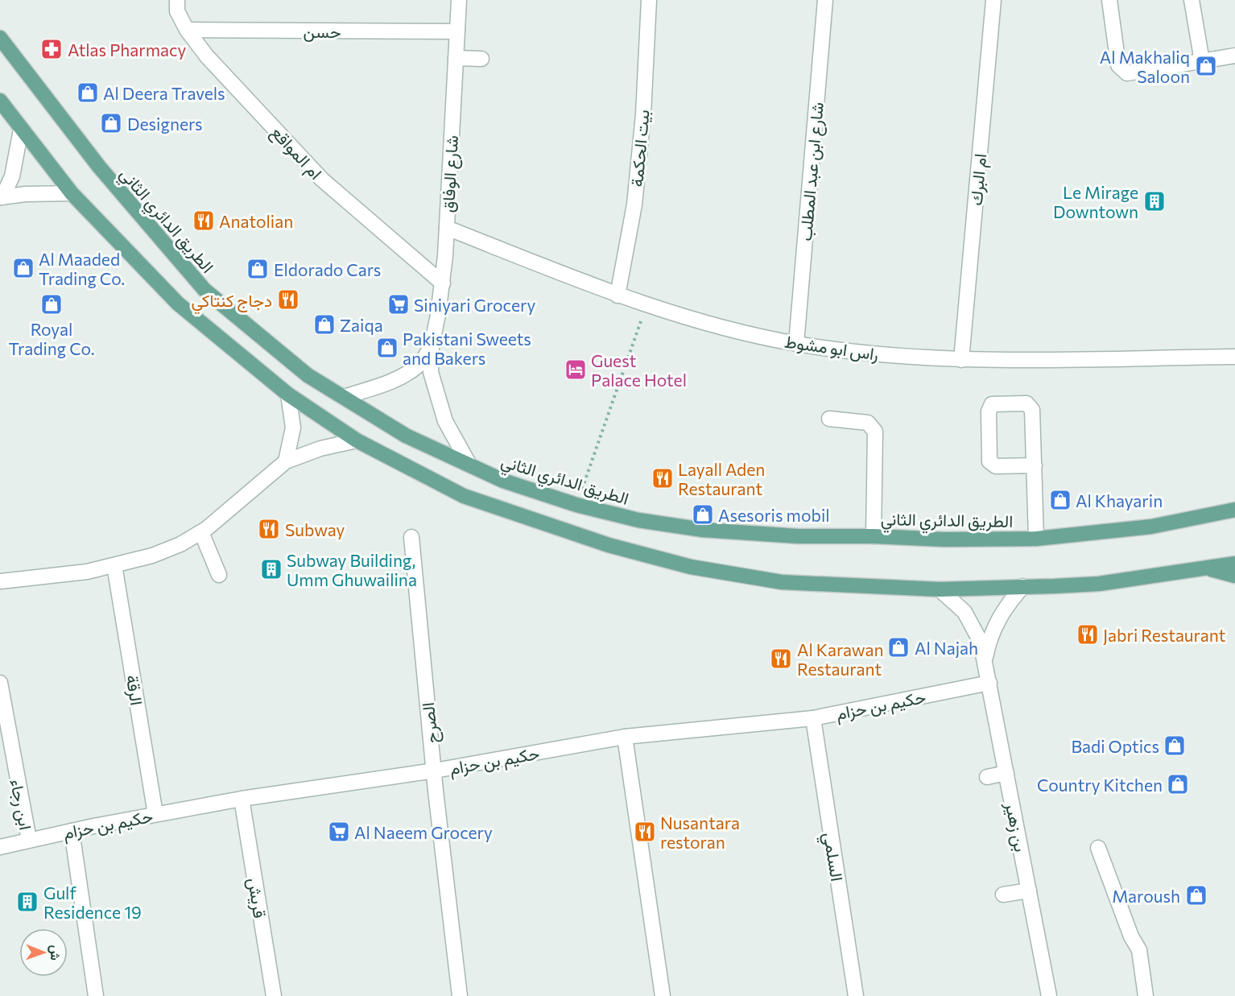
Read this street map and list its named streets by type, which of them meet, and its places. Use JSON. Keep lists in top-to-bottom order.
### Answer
{
  "streets": {
    "main road": ["الطريق الدائري الثاني"],
    "street": [
      "حسن",
      "بيت الحكمة",
      "ام المواقع",
      "شارع ابن عبد المطلب",
      "شارع الوفاق",
      "ام البرك",
      "راس ابو مشوط",
      "الرقة",
      "حكيم بن حزام",
      "الصرح",
      "ابن رجاء",
      "بن زهير",
      "السلمي",
      "قريش"
    ]
  },
  "crossings": [
    ["حسن", "ام المواقع"],
    ["حسن", "شارع الوفاق"],
    ["بيت الحكمة", "راس ابو مشوط"],
    ["ام المواقع", "شارع الوفاق"],
    ["شارع ابن عبد المطلب", "راس ابو مشوط"],
    ["شارع الوفاق", "الطريق الدائري الثاني"],
    ["شارع الوفاق", "راس ابو مشوط"],
    ["ام البرك", "راس ابو مشوط"],
    ["الرقة", "حكيم بن حزام"],
    ["حكيم بن حزام", "الصرح"],
    ["حكيم بن حزام", "ابن رجاء"],
    ["حكيم بن حزام", "بن زهير"],
    ["حكيم بن حزام", "السلمي"],
    ["حكيم بن حزام", "قريش"]
  ],
  "places": {
    "pharmacy": ["Atlas Pharmacy"],
    "shop": [
      "Al Makhaliq Saloon",
      "Al Deera Travels",
      "Designers",
      "Al Maaded Trading Co.",
      "Eldorado Cars",
      "Royal Trading Co.",
      "Zaiqa",
      "Pakistani Sweets and Bakers",
      "Al Khayarin",
      "Asesoris mobil",
      "Al Najah",
      "Badi Optics",
      "Country Kitchen",
      "Maroush"
    ],
    "building": ["Le Mirage Downtown", "Subway Building, Umm Ghuwailina", "Gulf Residence 19"],
    "restaurant": [
      "Anatolian",
      "دجاج كنتاكي",
      "Layall Aden Restaurant",
      "Subway",
      "Jabri Restaurant",
      "Al Karawan Restaurant",
      "Nusantara restoran"
    ],
    "supermarket": ["Siniyari Grocery", "Al Naeem Grocery"],
    "hotel": ["Guest Palace Hotel"]
  },
  "north": "right"
}
